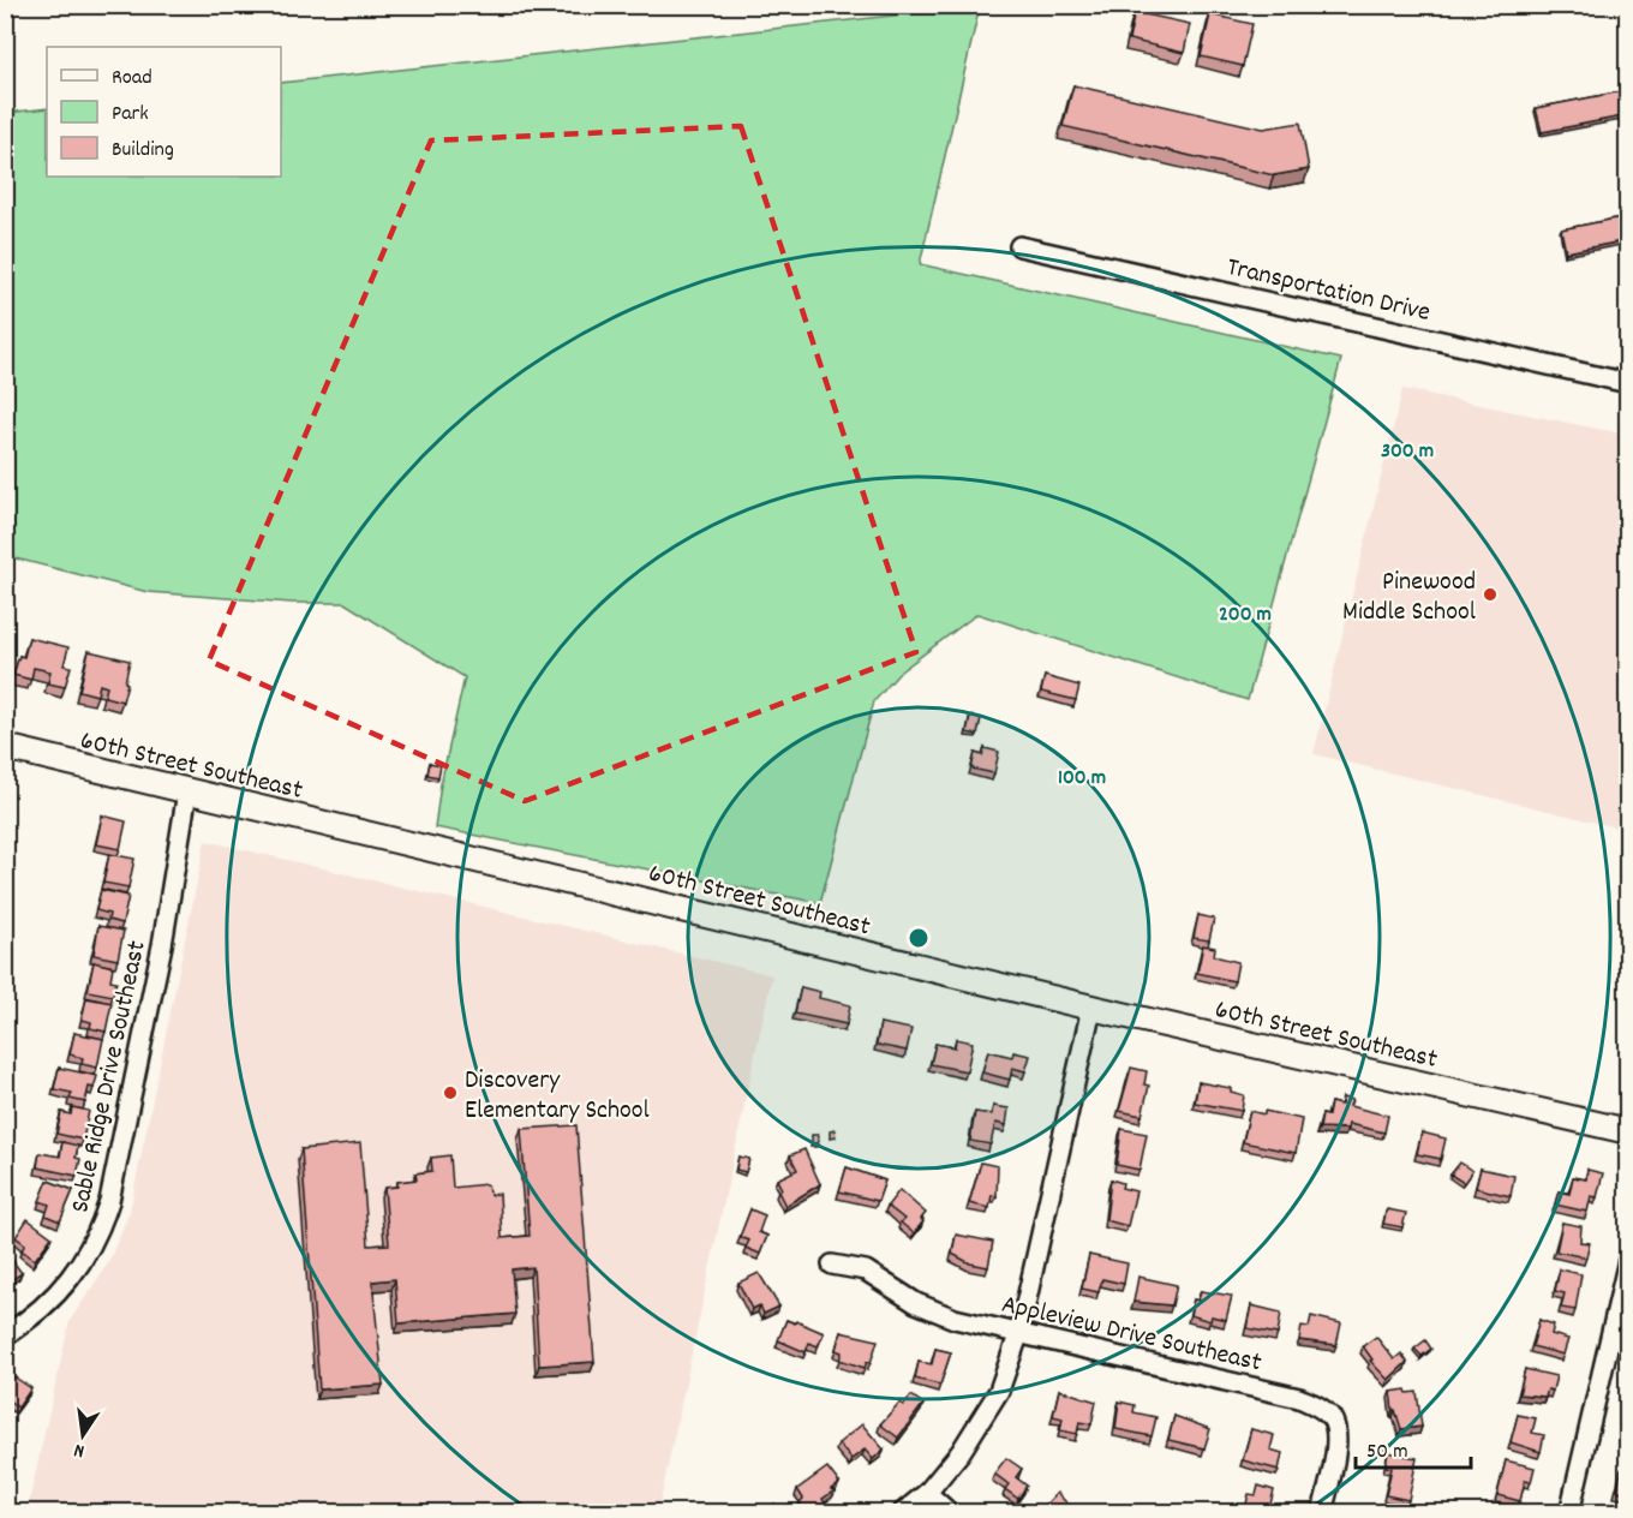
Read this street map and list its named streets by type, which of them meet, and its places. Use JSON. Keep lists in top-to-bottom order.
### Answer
{
  "streets": {
    "main road": ["60th Street Southeast"],
    "street": ["Transportation Drive", "Sable Ridge Drive Southeast", "Appleview Drive Southeast"]
  },
  "crossings": [
    ["60th Street Southeast", "Sable Ridge Drive Southeast"]
  ],
  "places": ["Pinewood Middle School", "Discovery Elementary School"],
  "legend": ["Road", "Park", "Building"],
  "scale_bar": "50 m",
  "north": "bottom",
  "rings": ["300 m", "200 m", "100 m"]
}
